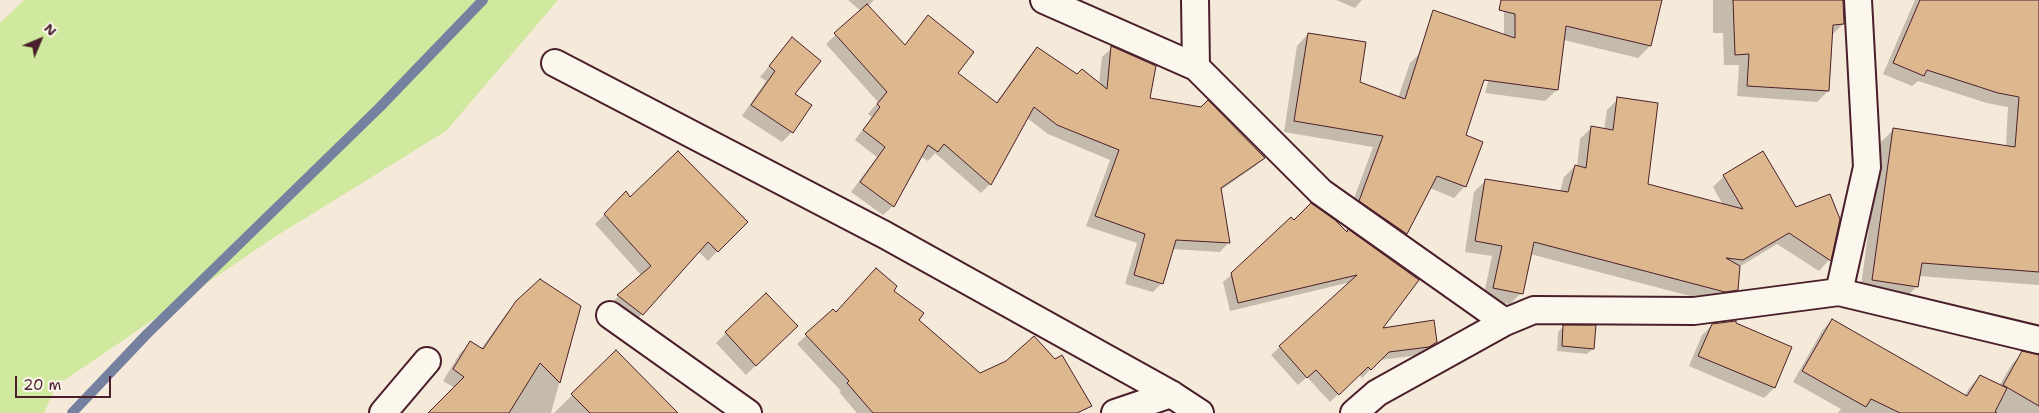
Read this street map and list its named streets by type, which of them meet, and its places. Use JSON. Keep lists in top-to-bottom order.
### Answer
{
  "scale_bar": "20 m",
  "north": "top right"
}
